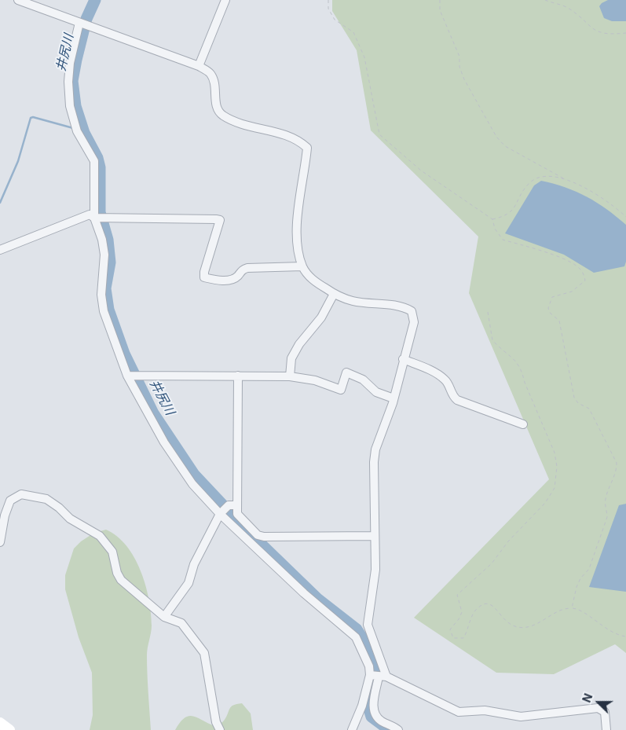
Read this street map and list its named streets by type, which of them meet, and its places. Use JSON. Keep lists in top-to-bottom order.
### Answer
{
  "water": ["井尻川"],
  "north": "left"
}
